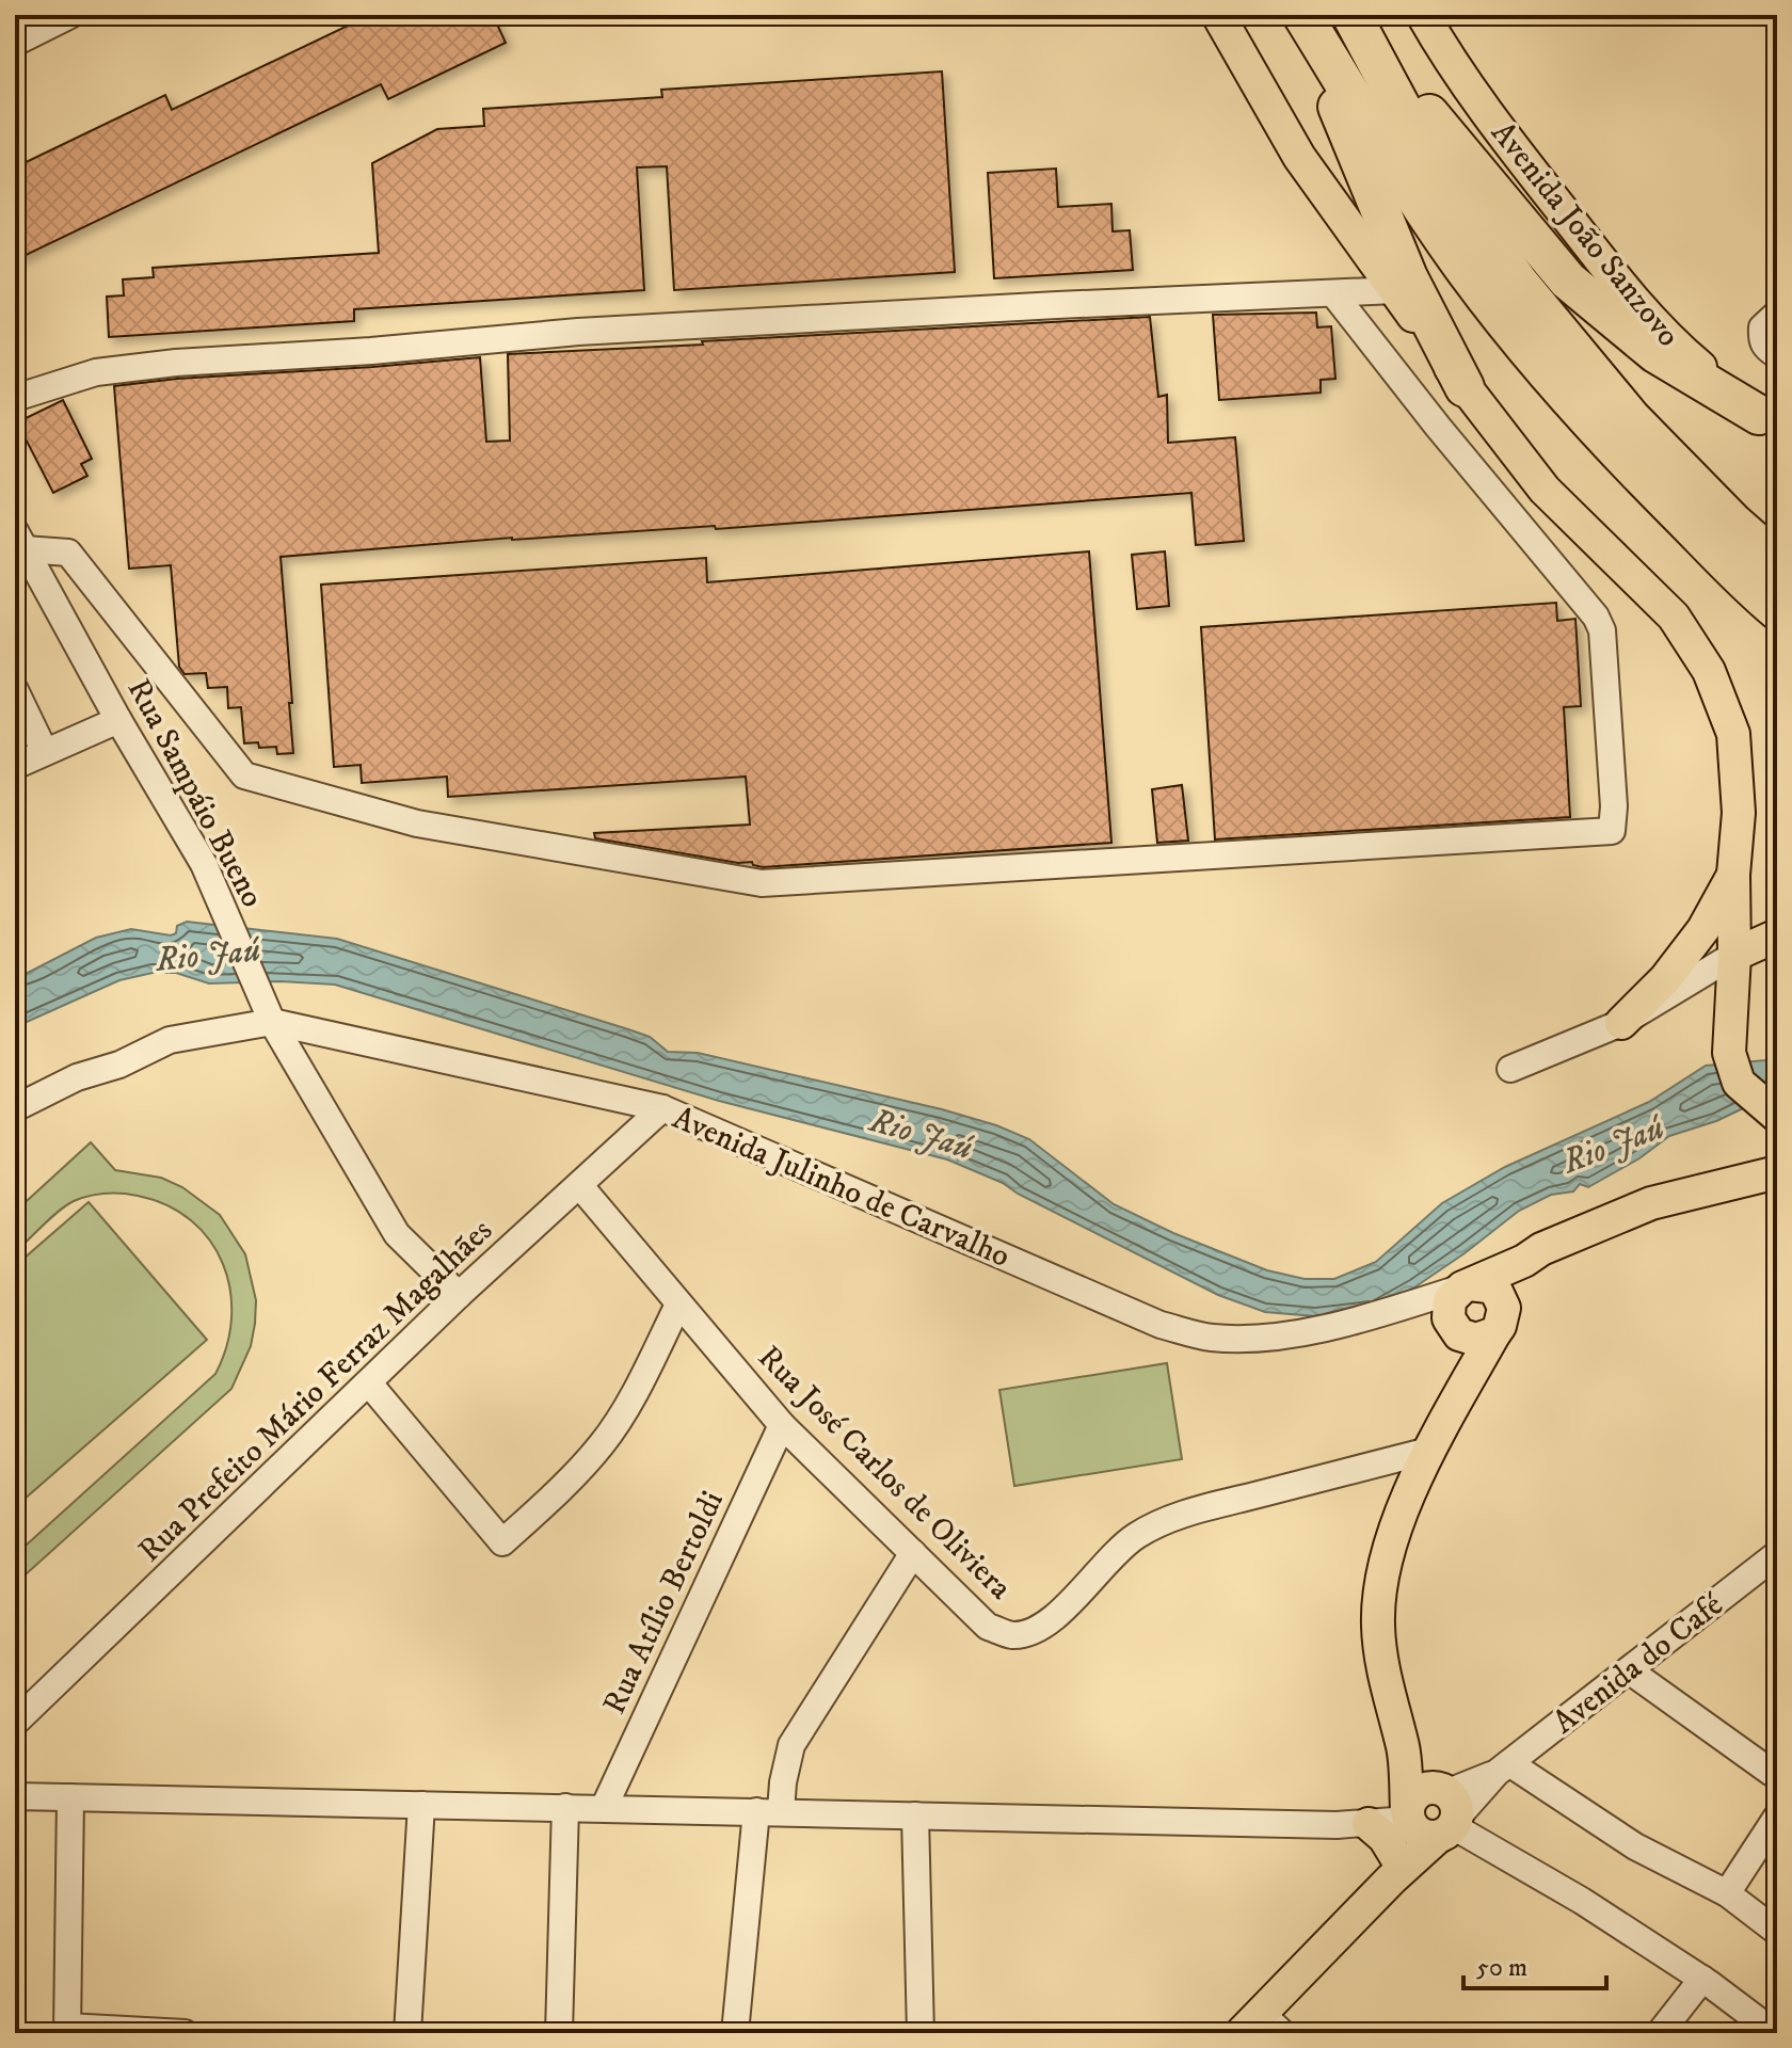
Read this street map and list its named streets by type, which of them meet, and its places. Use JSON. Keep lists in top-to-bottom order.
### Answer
{
  "streets": {
    "main road": ["Avenida João Sanzovo", "Avenida Julinho de Carvalho", "Avenida do Café"],
    "street": [
      "Rua Sampáio Bueno",
      "Rua Prefeito Mário Ferraz Magalhães",
      "Rua José Carlos de Oliviera",
      "Rua Atílio Bertoldi"
    ]
  },
  "crossings": [
    ["Rua Sampáio Bueno", "Avenida Julinho de Carvalho"],
    ["Rua Sampáio Bueno", "Rua Prefeito Mário Ferraz Magalhães"],
    ["Avenida Julinho de Carvalho", "Rua Prefeito Mário Ferraz Magalhães"],
    ["Rua Prefeito Mário Ferraz Magalhães", "Rua José Carlos de Oliviera"],
    ["Rua José Carlos de Oliviera", "Rua Atílio Bertoldi"]
  ],
  "water": ["Rio Jaú"],
  "scale_bar": "50 m"
}
